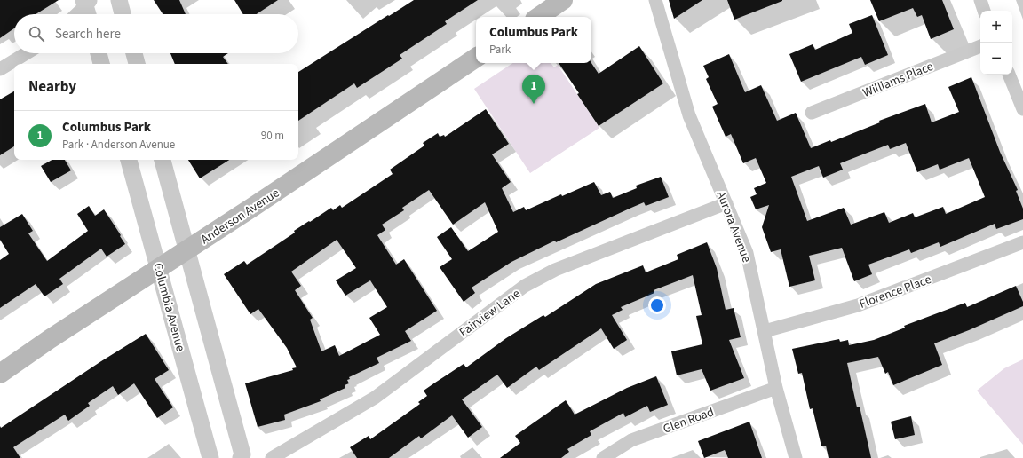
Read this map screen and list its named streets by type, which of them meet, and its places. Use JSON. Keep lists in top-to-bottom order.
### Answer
{
  "streets": {
    "main road": ["Anderson Avenue"],
    "street": [
      "Williams Place",
      "Aurora Avenue",
      "Florence Place",
      "Columbia Avenue",
      "Fairview Lane",
      "Glen Road"
    ]
  },
  "crossings": [
    ["Anderson Avenue", "Columbia Avenue"],
    ["Aurora Avenue", "Florence Place"],
    ["Aurora Avenue", "Fairview Lane"],
    ["Aurora Avenue", "Glen Road"]
  ],
  "page": {
    "map_buttons": ["+", "−"],
    "search": "Search here",
    "popup": ["Columbus Park", "Park"],
    "heading": "Nearby",
    "pins": "1",
    "list": [
      {
        "mark": "1",
        "name": "Columbus Park",
        "note": "Park · Anderson Avenue",
        "value": "90 m"
      }
    ]
  }
}
